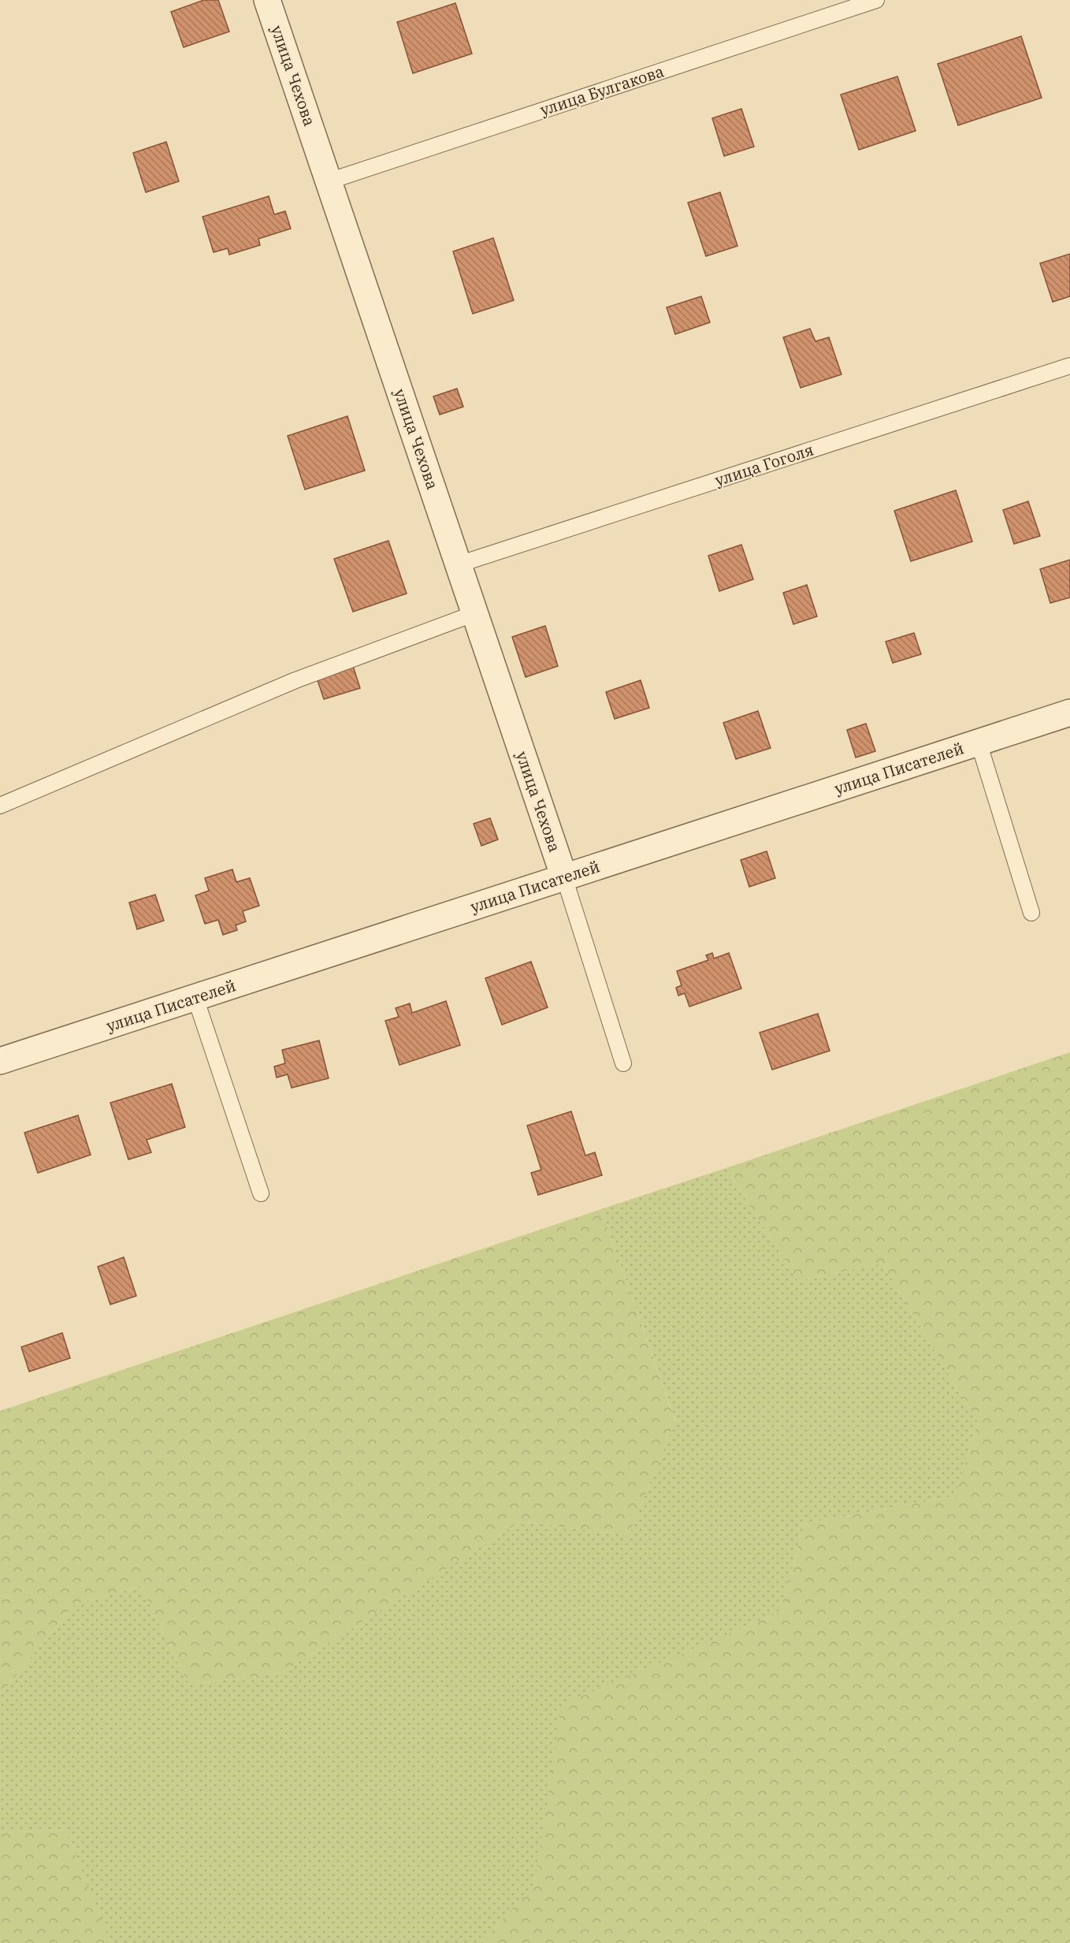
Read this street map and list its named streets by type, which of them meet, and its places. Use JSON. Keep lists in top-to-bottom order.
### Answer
{
  "streets": {
    "street": ["улица Чехова", "улица Писателей"],
    "lane": ["улица Булгакова", "улица Гоголя"]
  },
  "crossings": [
    ["улица Чехова", "улица Булгакова"],
    ["улица Чехова", "улица Гоголя"],
    ["улица Чехова", "улица Писателей"]
  ]
}
